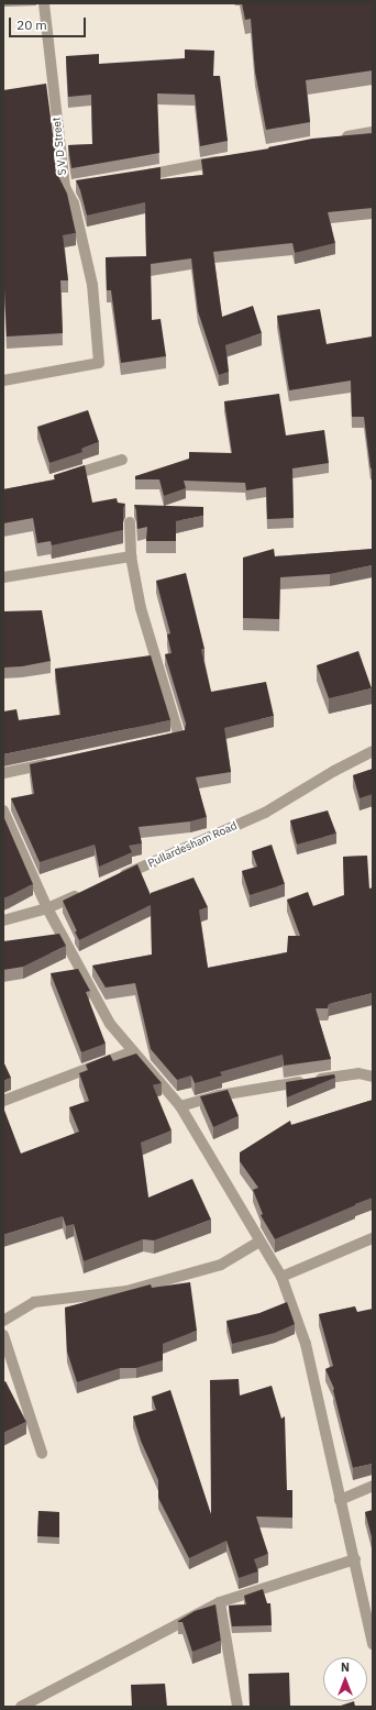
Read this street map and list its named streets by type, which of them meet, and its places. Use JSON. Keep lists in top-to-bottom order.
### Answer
{
  "streets": {
    "street": ["S V D Street", "Pullardesham Road"]
  },
  "scale_bar": "20 m",
  "north": "top"
}
